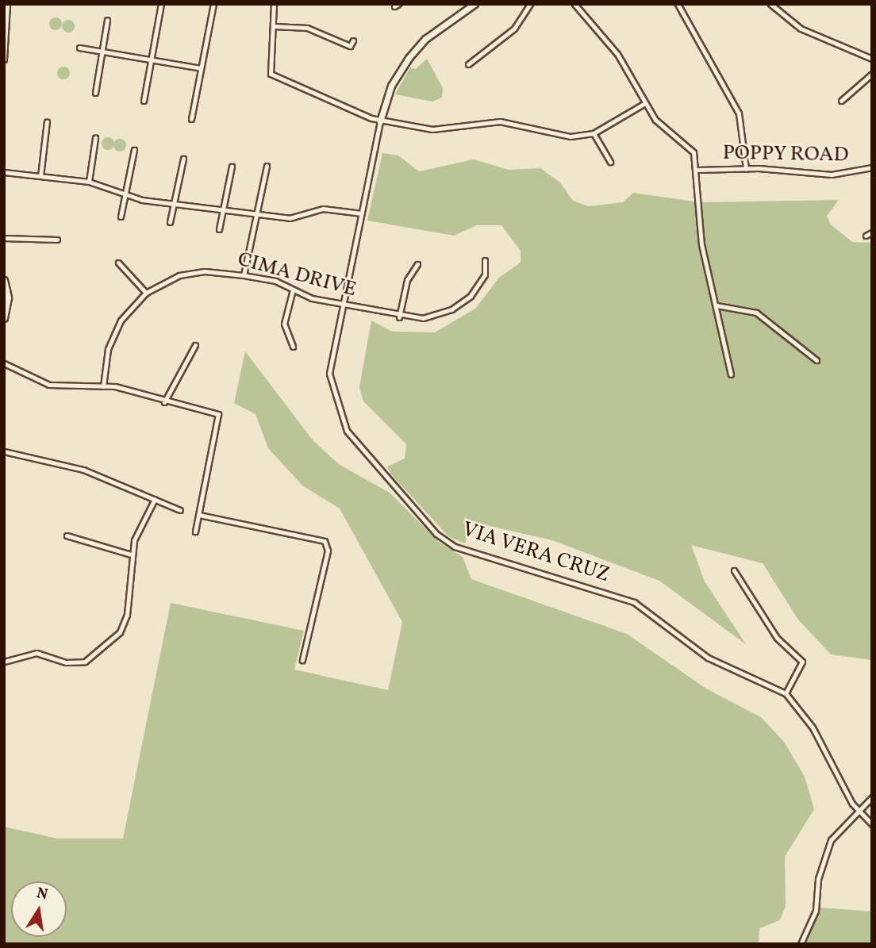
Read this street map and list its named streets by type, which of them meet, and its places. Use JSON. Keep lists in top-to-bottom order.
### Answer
{
  "streets": {
    "street": ["POPPY ROAD", "CIMA DRIVE", "VIA VERA CRUZ"]
  },
  "crossings": [
    ["CIMA DRIVE", "VIA VERA CRUZ"]
  ],
  "north": "top"
}
